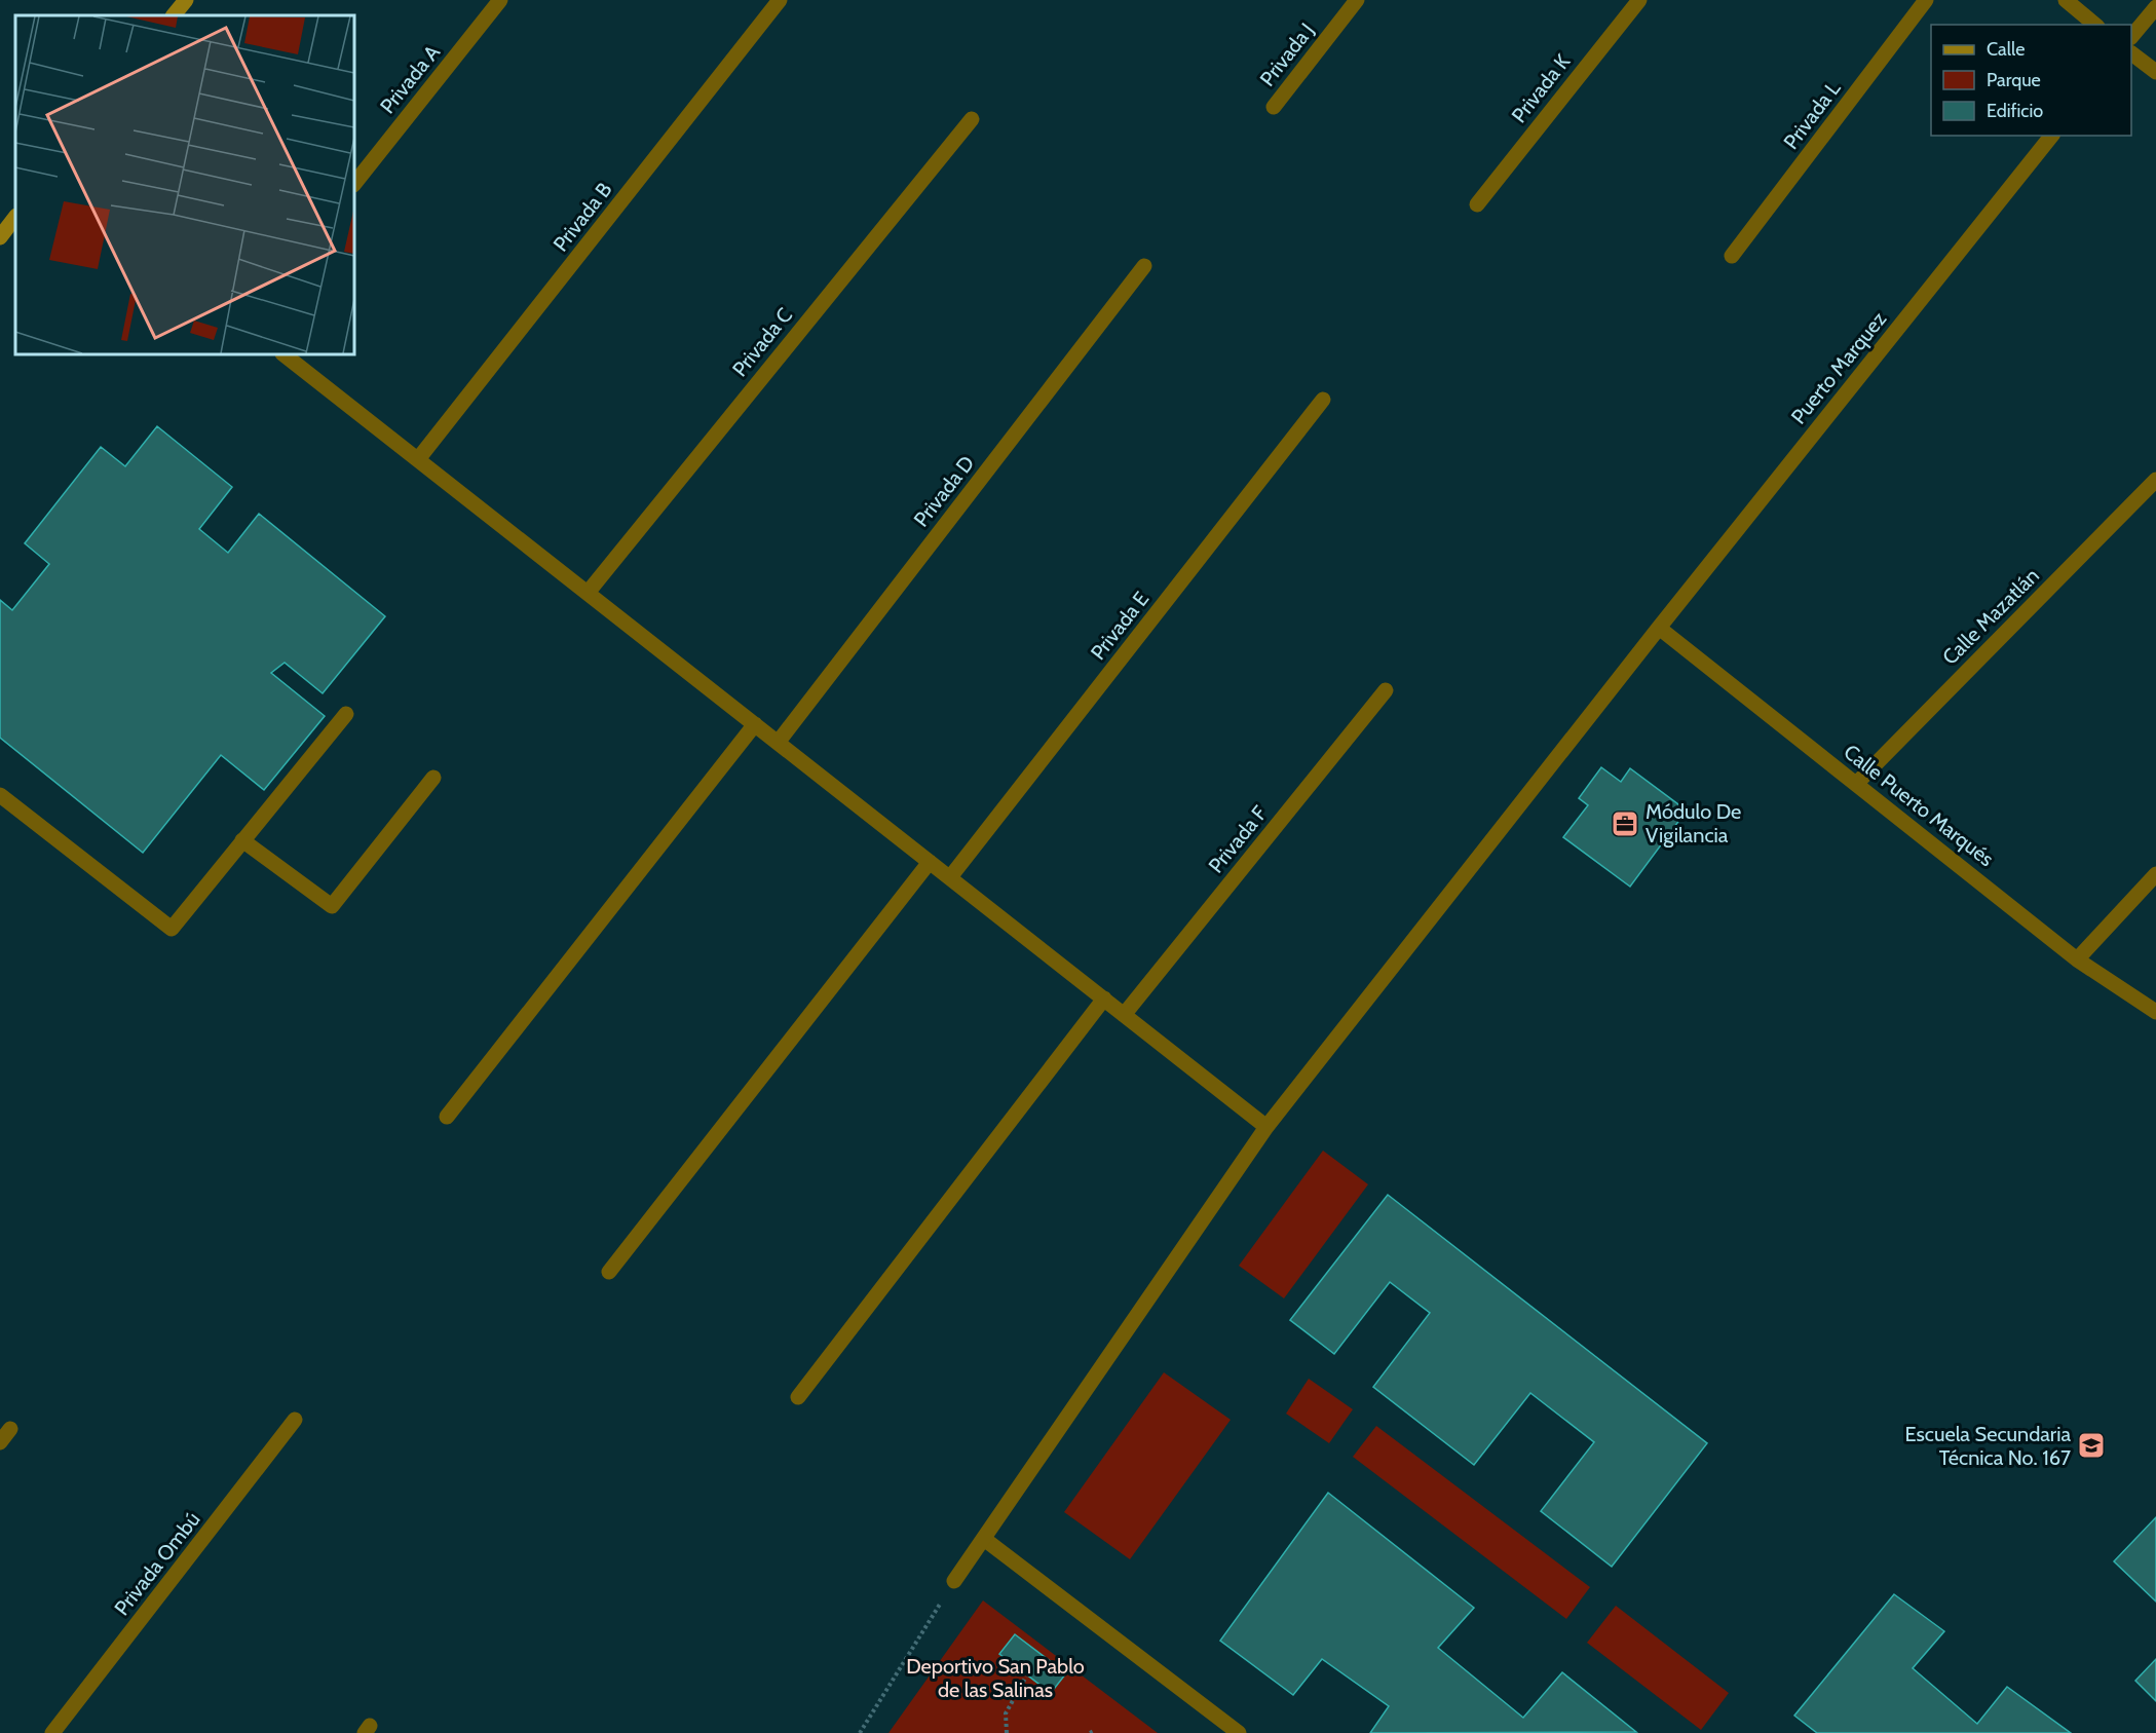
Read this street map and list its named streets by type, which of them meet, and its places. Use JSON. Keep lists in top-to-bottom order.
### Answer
{
  "streets": {
    "street": [
      "Privada J",
      "Privada A",
      "Privada K",
      "Privada L",
      "Privada B",
      "Privada C",
      "Puerto Marquez",
      "Privada D",
      "Calle Mazatlán",
      "Privada E",
      "Calle Puerto Marqués",
      "Privada F",
      "Privada Ombú"
    ]
  },
  "crossings": [
    ["Puerto Marquez", "Calle Puerto Marqués"],
    ["Calle Mazatlán", "Calle Puerto Marqués"]
  ],
  "parks": ["Deportivo San Pablo de las Salinas"],
  "places": {
    "office": ["Módulo De Vigilancia"],
    "school or university": ["Escuela Secundaria Técnica No. 167"]
  },
  "legend": ["Calle", "Parque", "Edificio"]
}
